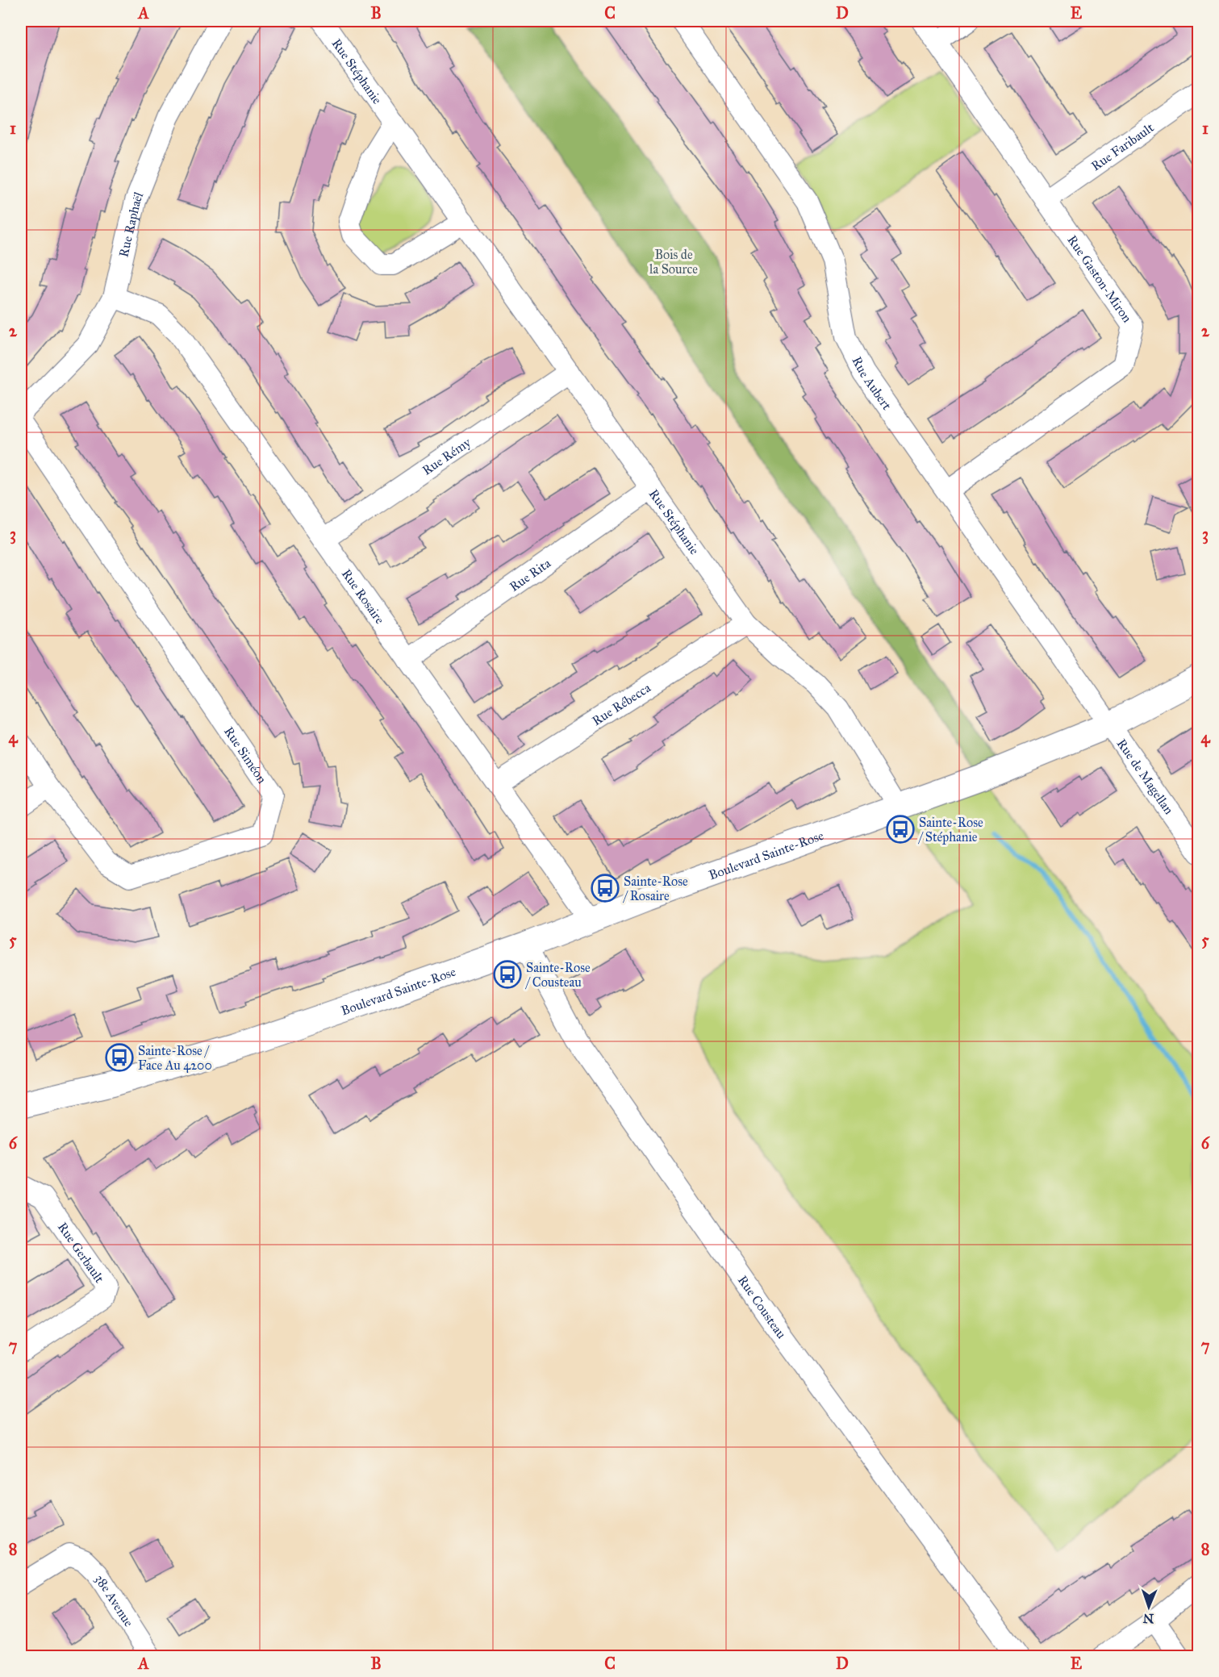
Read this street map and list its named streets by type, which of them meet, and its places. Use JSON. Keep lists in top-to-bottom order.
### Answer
{
  "streets": {
    "street": [
      "Rue Stéphanie",
      "Rue Faribault",
      "Rue Raphaël",
      "Rue Gaston-Miron",
      "Rue Aubert",
      "Rue Rémy",
      "Rue Rita",
      "Rue Rosaire",
      "Rue Rébecca",
      "Rue Siméon",
      "Rue de Magellan",
      "Boulevard Sainte-Rose",
      "Rue Gerbault",
      "Rue Cousteau",
      "38e Avenue"
    ]
  },
  "crossings": [
    ["Rue Stéphanie", "Rue Rémy"],
    ["Rue Stéphanie", "Rue Rita"],
    ["Rue Stéphanie", "Rue Rébecca"],
    ["Rue Stéphanie", "Boulevard Sainte-Rose"],
    ["Rue Faribault", "Rue Gaston-Miron"],
    ["Rue Raphaël", "Rue Rosaire"],
    ["Rue Gaston-Miron", "Rue Aubert"],
    ["Rue Aubert", "Rue de Magellan"],
    ["Rue Aubert", "Boulevard Sainte-Rose"],
    ["Rue Rémy", "Rue Rosaire"],
    ["Rue Rita", "Rue Rosaire"],
    ["Rue Rosaire", "Rue Rébecca"],
    ["Rue Rosaire", "Boulevard Sainte-Rose"],
    ["Rue de Magellan", "Boulevard Sainte-Rose"],
    ["Boulevard Sainte-Rose", "Rue Cousteau"]
  ],
  "parks": ["Bois de la Source"],
  "places": {
    "bus stop": [
      "Sainte-Rose / Stéphanie",
      "Sainte-Rose / Rosaire",
      "Sainte-Rose / Cousteau",
      "Sainte-Rose / Face Au 4200"
    ]
  },
  "north": "bottom",
  "grid": {
    "columns": [
      "A",
      "B",
      "C",
      "D",
      "E"
    ],
    "rows": [
      "1",
      "2",
      "3",
      "4",
      "5",
      "6",
      "7",
      "8"
    ]
  }
}
